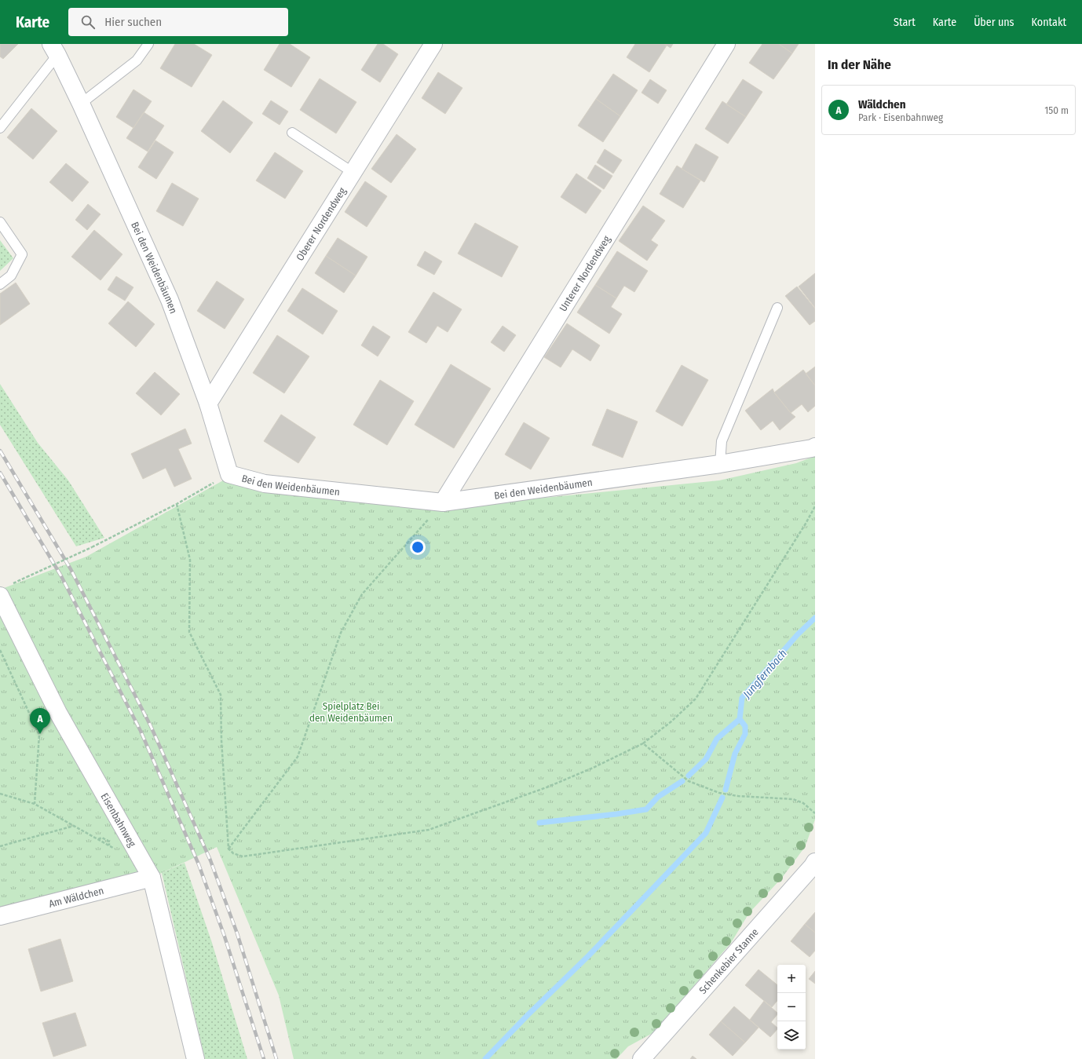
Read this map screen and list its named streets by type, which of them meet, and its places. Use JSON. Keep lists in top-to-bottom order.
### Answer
{
  "streets": {
    "street": [
      "Oberer Nordendweg",
      "Bei den Weidenbäumen",
      "Unterer Nordendweg",
      "Eisenbahnweg",
      "Am Wäldchen",
      "Schenkebier Stanne"
    ]
  },
  "crossings": [
    ["Oberer Nordendweg", "Bei den Weidenbäumen"],
    ["Bei den Weidenbäumen", "Unterer Nordendweg"],
    ["Eisenbahnweg", "Am Wäldchen"]
  ],
  "water": ["Jungfernbach"],
  "parks": ["Spielplatz Bei den Weidenbäumen"],
  "page": {
    "header": "Karte",
    "search": "Hier suchen",
    "nav": [
      "Start",
      "Karte",
      "Über uns",
      "Kontakt"
    ],
    "heading": "In der Nähe",
    "list": [
      {
        "mark": "A",
        "name": "Wäldchen",
        "note": "Park · Eisenbahnweg",
        "value": "150 m"
      }
    ],
    "pins": "A",
    "map_buttons": ["+", "−"]
  }
}
